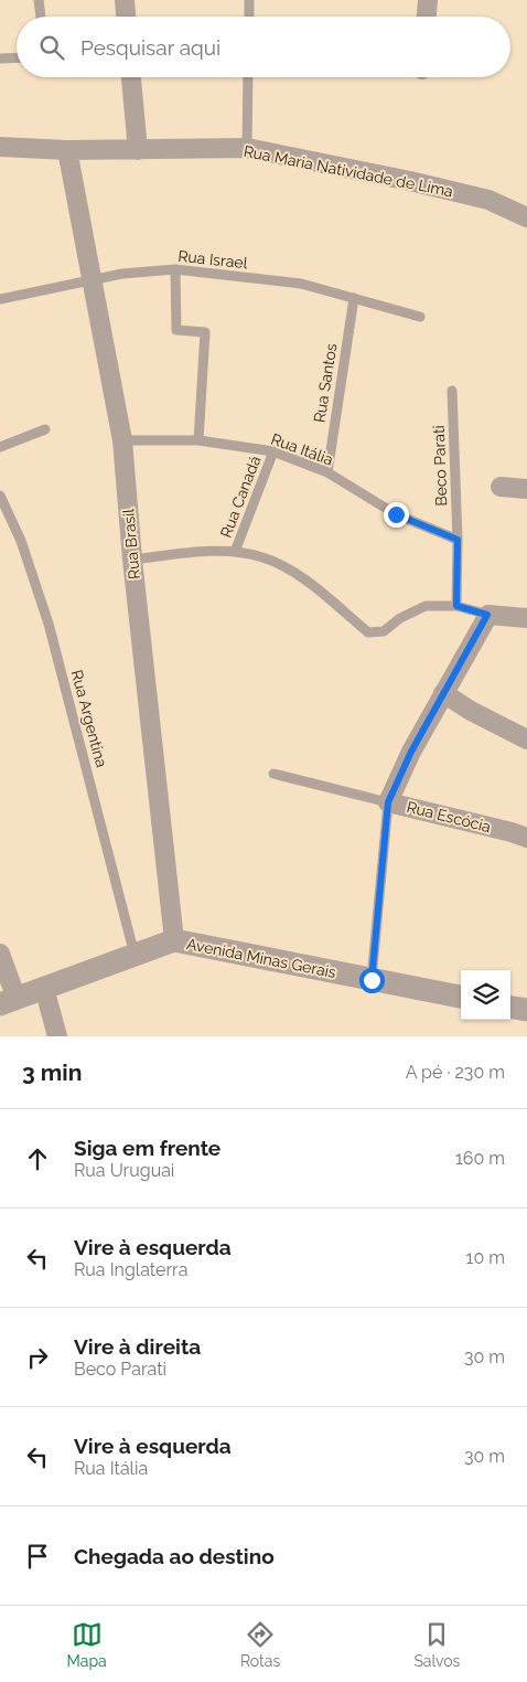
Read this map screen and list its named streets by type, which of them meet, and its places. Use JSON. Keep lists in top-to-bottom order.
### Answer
{
  "streets": {
    "street": [
      "Rua Maria Natividade de Lima",
      "Rua Brasil",
      "Rua Escócia",
      "Avenida Minas Gerais"
    ],
    "lane": [
      "Rua Israel",
      "Rua Santos",
      "Rua Itália",
      "Beco Parati",
      "Rua Canadá",
      "Rua Argentina"
    ]
  },
  "crossings": [
    ["Rua Maria Natividade de Lima", "Rua Brasil"],
    ["Rua Israel", "Rua Santos"],
    ["Rua Israel", "Rua Brasil"],
    ["Rua Santos", "Rua Itália"],
    ["Rua Itália", "Beco Parati"],
    ["Rua Itália", "Rua Canadá"],
    ["Rua Itália", "Rua Brasil"],
    ["Rua Brasil", "Avenida Minas Gerais"],
    ["Rua Argentina", "Avenida Minas Gerais"]
  ],
  "page": {
    "search": "Pesquisar aqui",
    "heading": ["3 min", "A pé · 230 m"],
    "list": [
      ["Siga em frente", "Rua Uruguai", "160 m"],
      ["Vire à esquerda", "Rua Inglaterra", "10 m"],
      ["Vire à direita", "Beco Parati", "30 m"],
      ["Vire à esquerda", "Rua Itália", "30 m"],
      "Chegada ao destino"
    ],
    "nav": ["Mapa", "Rotas", "Salvos"]
  }
}
